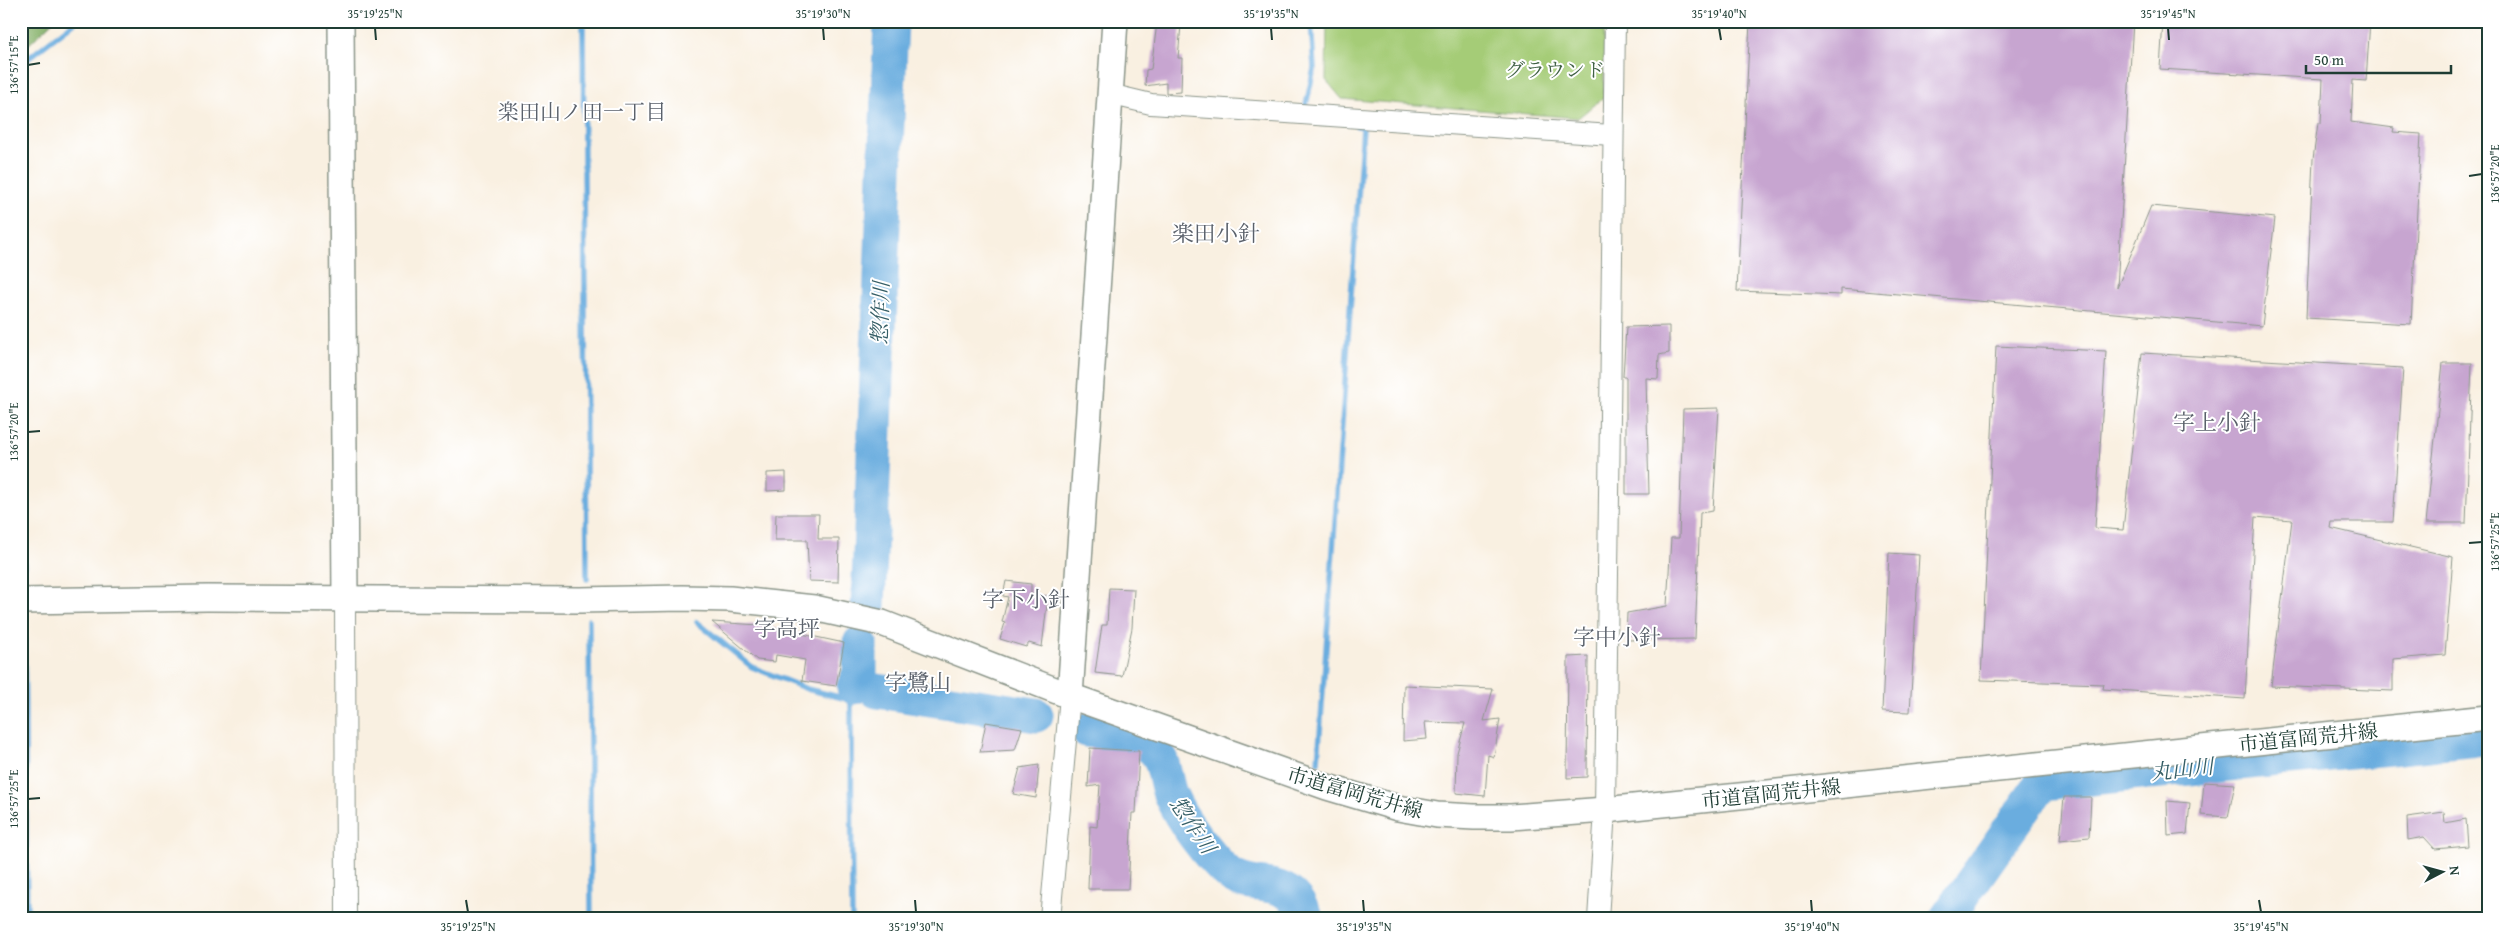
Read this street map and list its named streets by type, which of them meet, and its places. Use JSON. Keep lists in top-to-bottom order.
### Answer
{
  "streets": {
    "street": ["市道富岡荒井線"]
  },
  "districts": [
    "楽田山ノ田一丁目",
    "楽田小針",
    "字上小針",
    "字下小針",
    "字高坪",
    "字中小針",
    "字鷺山"
  ],
  "water": ["惣作川", "丸山川"],
  "parks": ["グラウンド"],
  "scale_bar": "50 m",
  "north": "right",
  "coordinates": [
    "35°19'25\"N",
    "35°19'30\"N",
    "35°19'35\"N",
    "35°19'40\"N",
    "35°19'45\"N",
    "136°57'15\"E",
    "136°57'20\"E",
    "136°57'25\"E"
  ]
}
